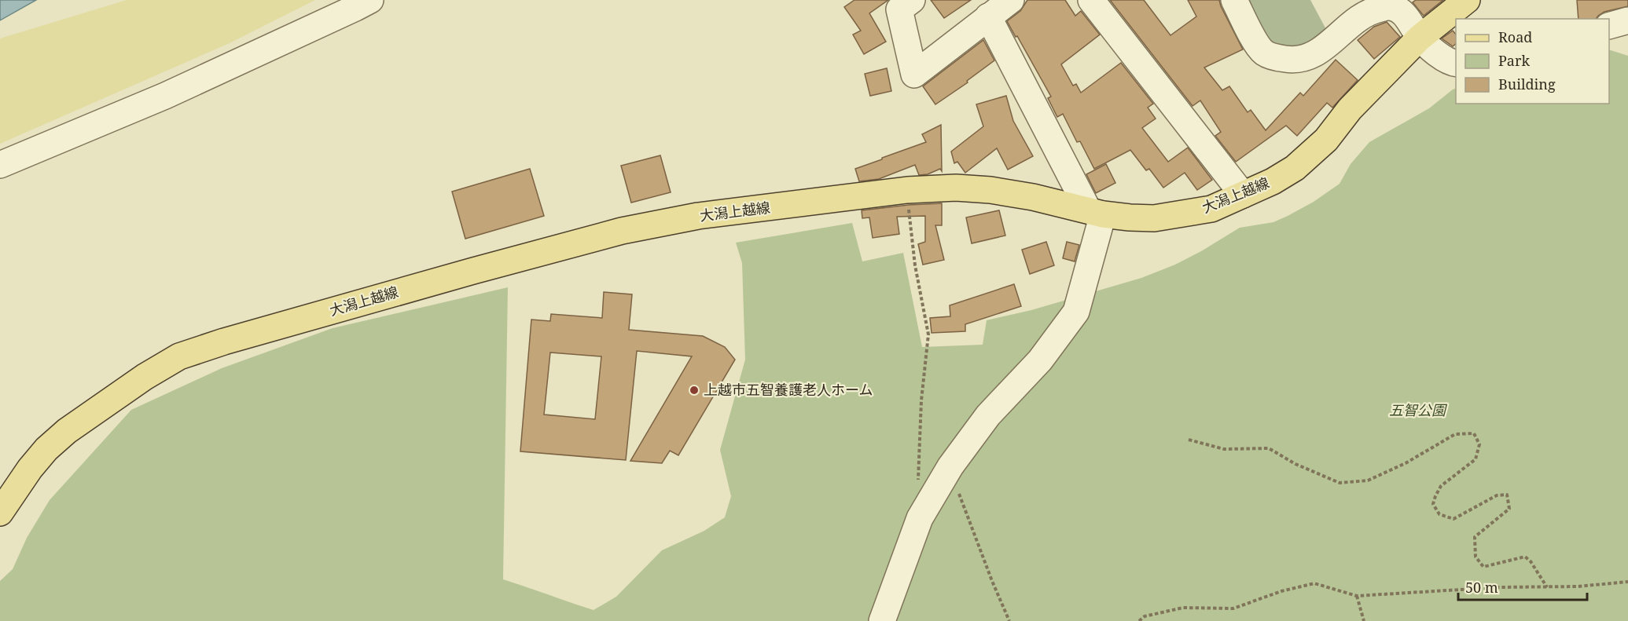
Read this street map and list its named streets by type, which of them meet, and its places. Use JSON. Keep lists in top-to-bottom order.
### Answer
{
  "streets": {
    "main road": ["大潟上越線"]
  },
  "parks": ["五智公園"],
  "places": ["上越市五智養護老人ホーム"],
  "legend": ["Road", "Park", "Building"],
  "scale_bar": "50 m"
}
